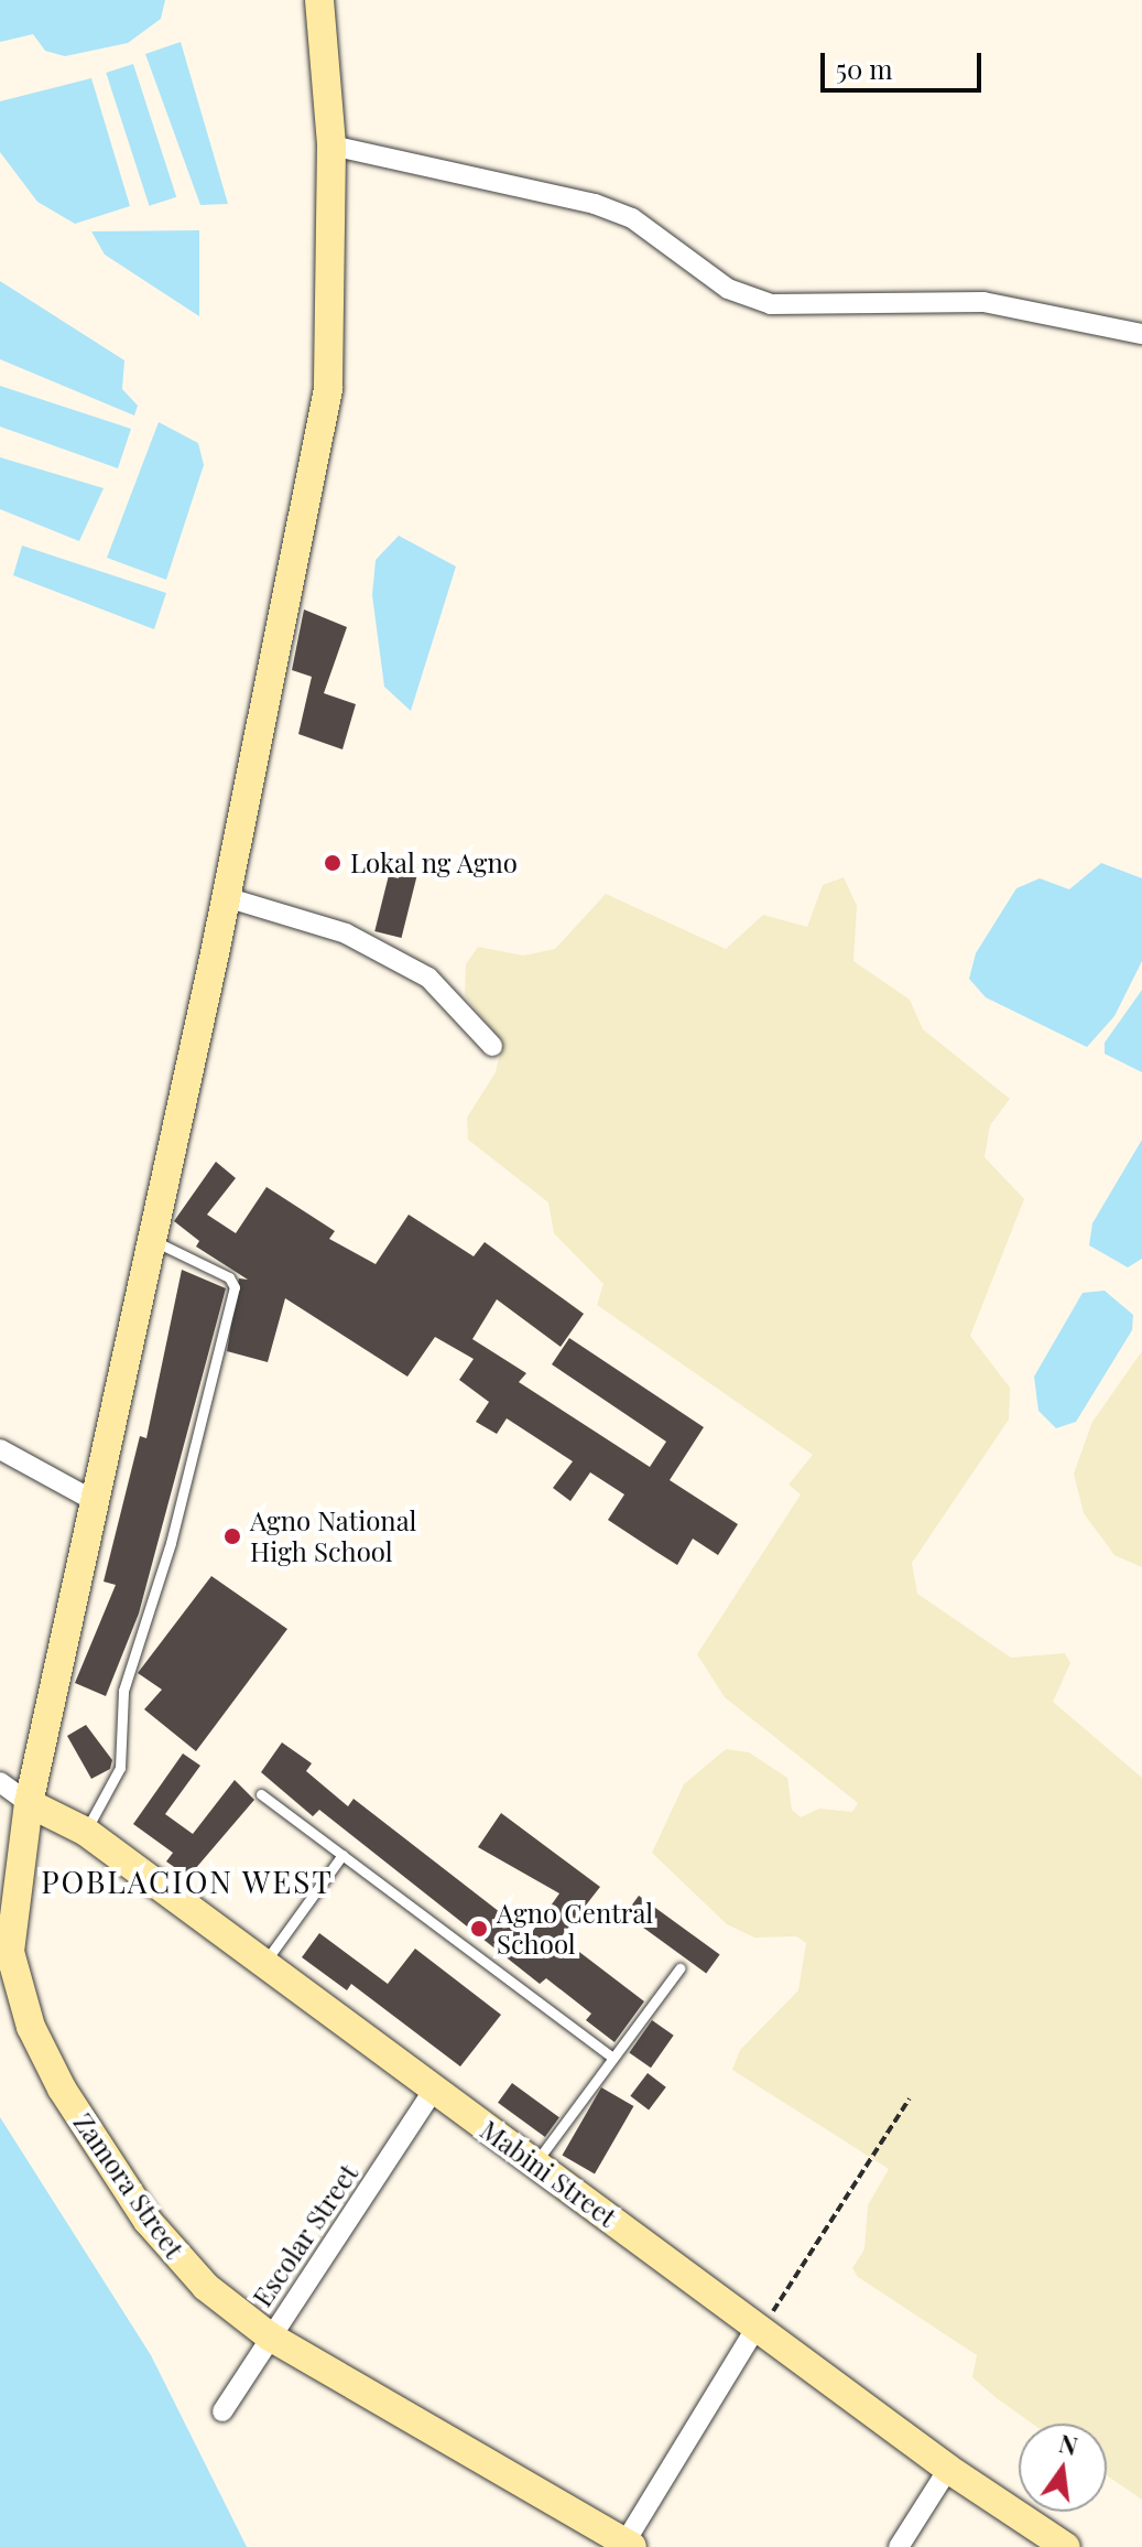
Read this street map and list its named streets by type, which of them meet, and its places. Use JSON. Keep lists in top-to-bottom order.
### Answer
{
  "streets": {
    "street": ["Mabini Street", "Zamora Street", "Escolar Street"]
  },
  "crossings": [
    ["Mabini Street", "Zamora Street"],
    ["Mabini Street", "Escolar Street"],
    ["Zamora Street", "Escolar Street"]
  ],
  "districts": ["POBLACION WEST"],
  "places": ["Lokal ng Agno", "Agno National High School", "Agno Central School"],
  "scale_bar": "50 m",
  "north": "top"
}
